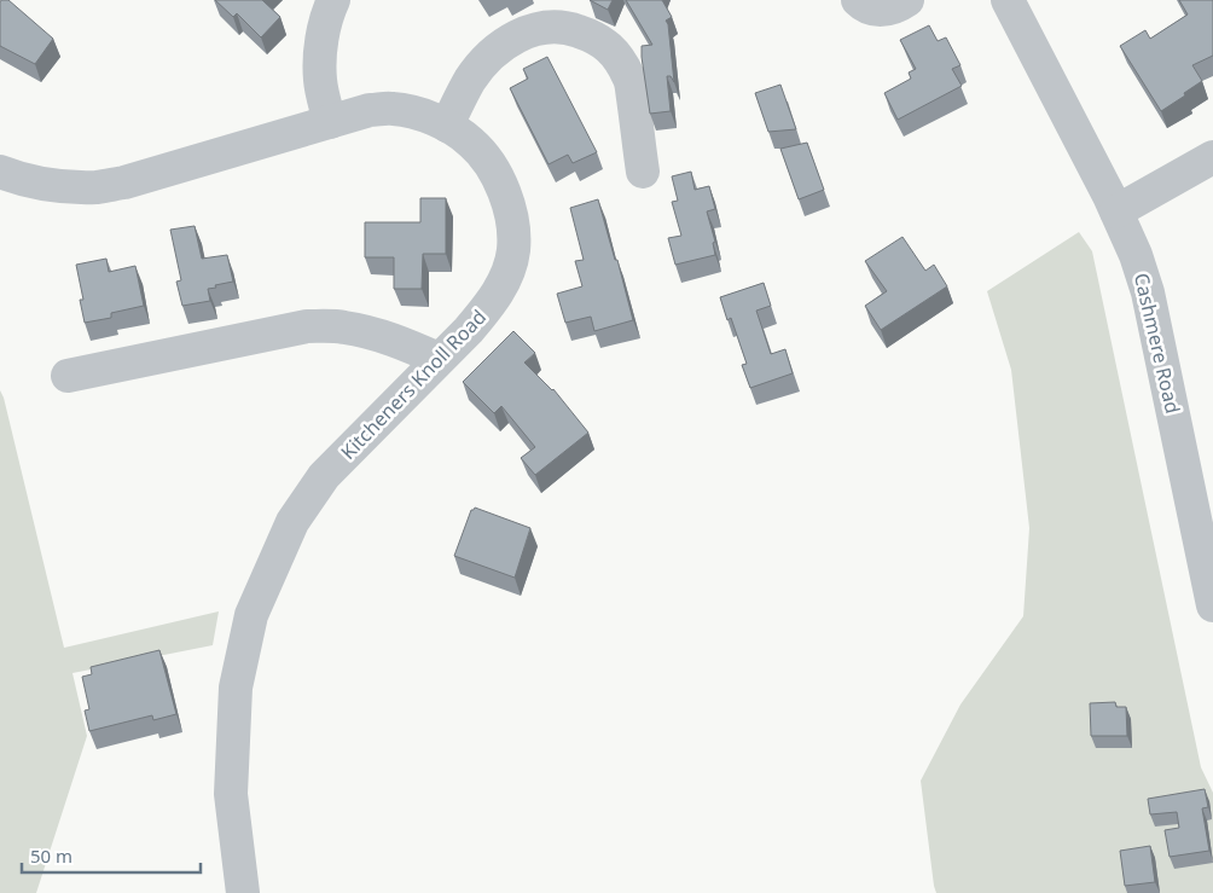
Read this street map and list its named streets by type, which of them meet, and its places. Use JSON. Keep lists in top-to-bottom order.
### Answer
{
  "streets": {
    "street": ["Cashmere Road", "Kitcheners Knoll Road"]
  },
  "scale_bar": "50 m"
}
